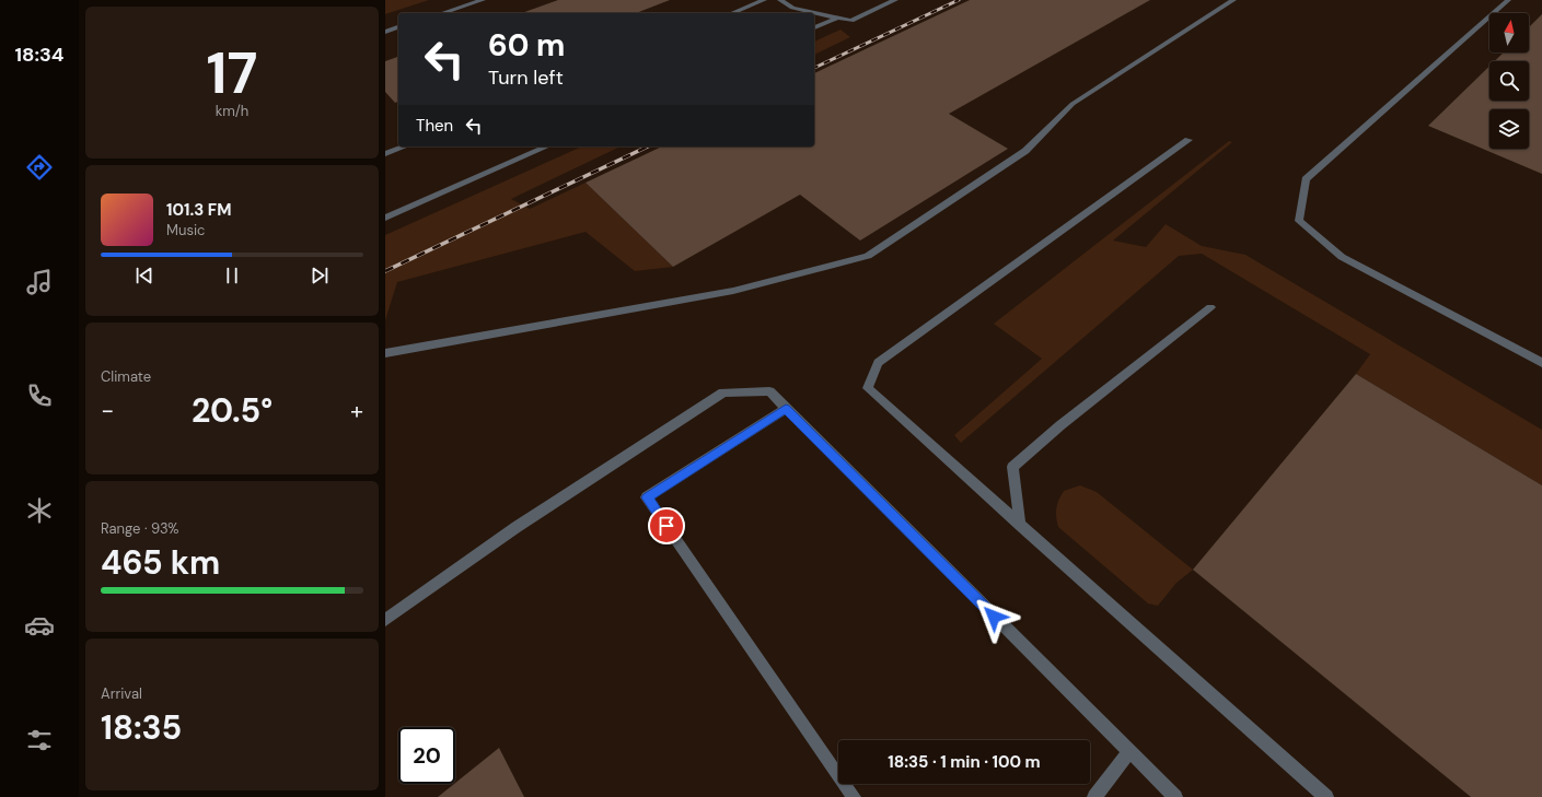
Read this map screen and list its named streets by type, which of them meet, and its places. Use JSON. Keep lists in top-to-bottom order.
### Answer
{
  "north": "top",
  "page": {
    "tabs": "18:34",
    "tile": [
      ["17", "km/h"],
      "Climate",
      ["Range · 93%", "465 km"],
      ["Arrival", "18:35"]
    ],
    "turn": ["60 m", "Turn left"],
    "then": "Then",
    "song": ["101.3 FM", "Music"],
    "heat": ["−", "20.5°", "+"],
    "limit": "20",
    "trip": "18:35 · 1 min · 100 m"
  }
}
